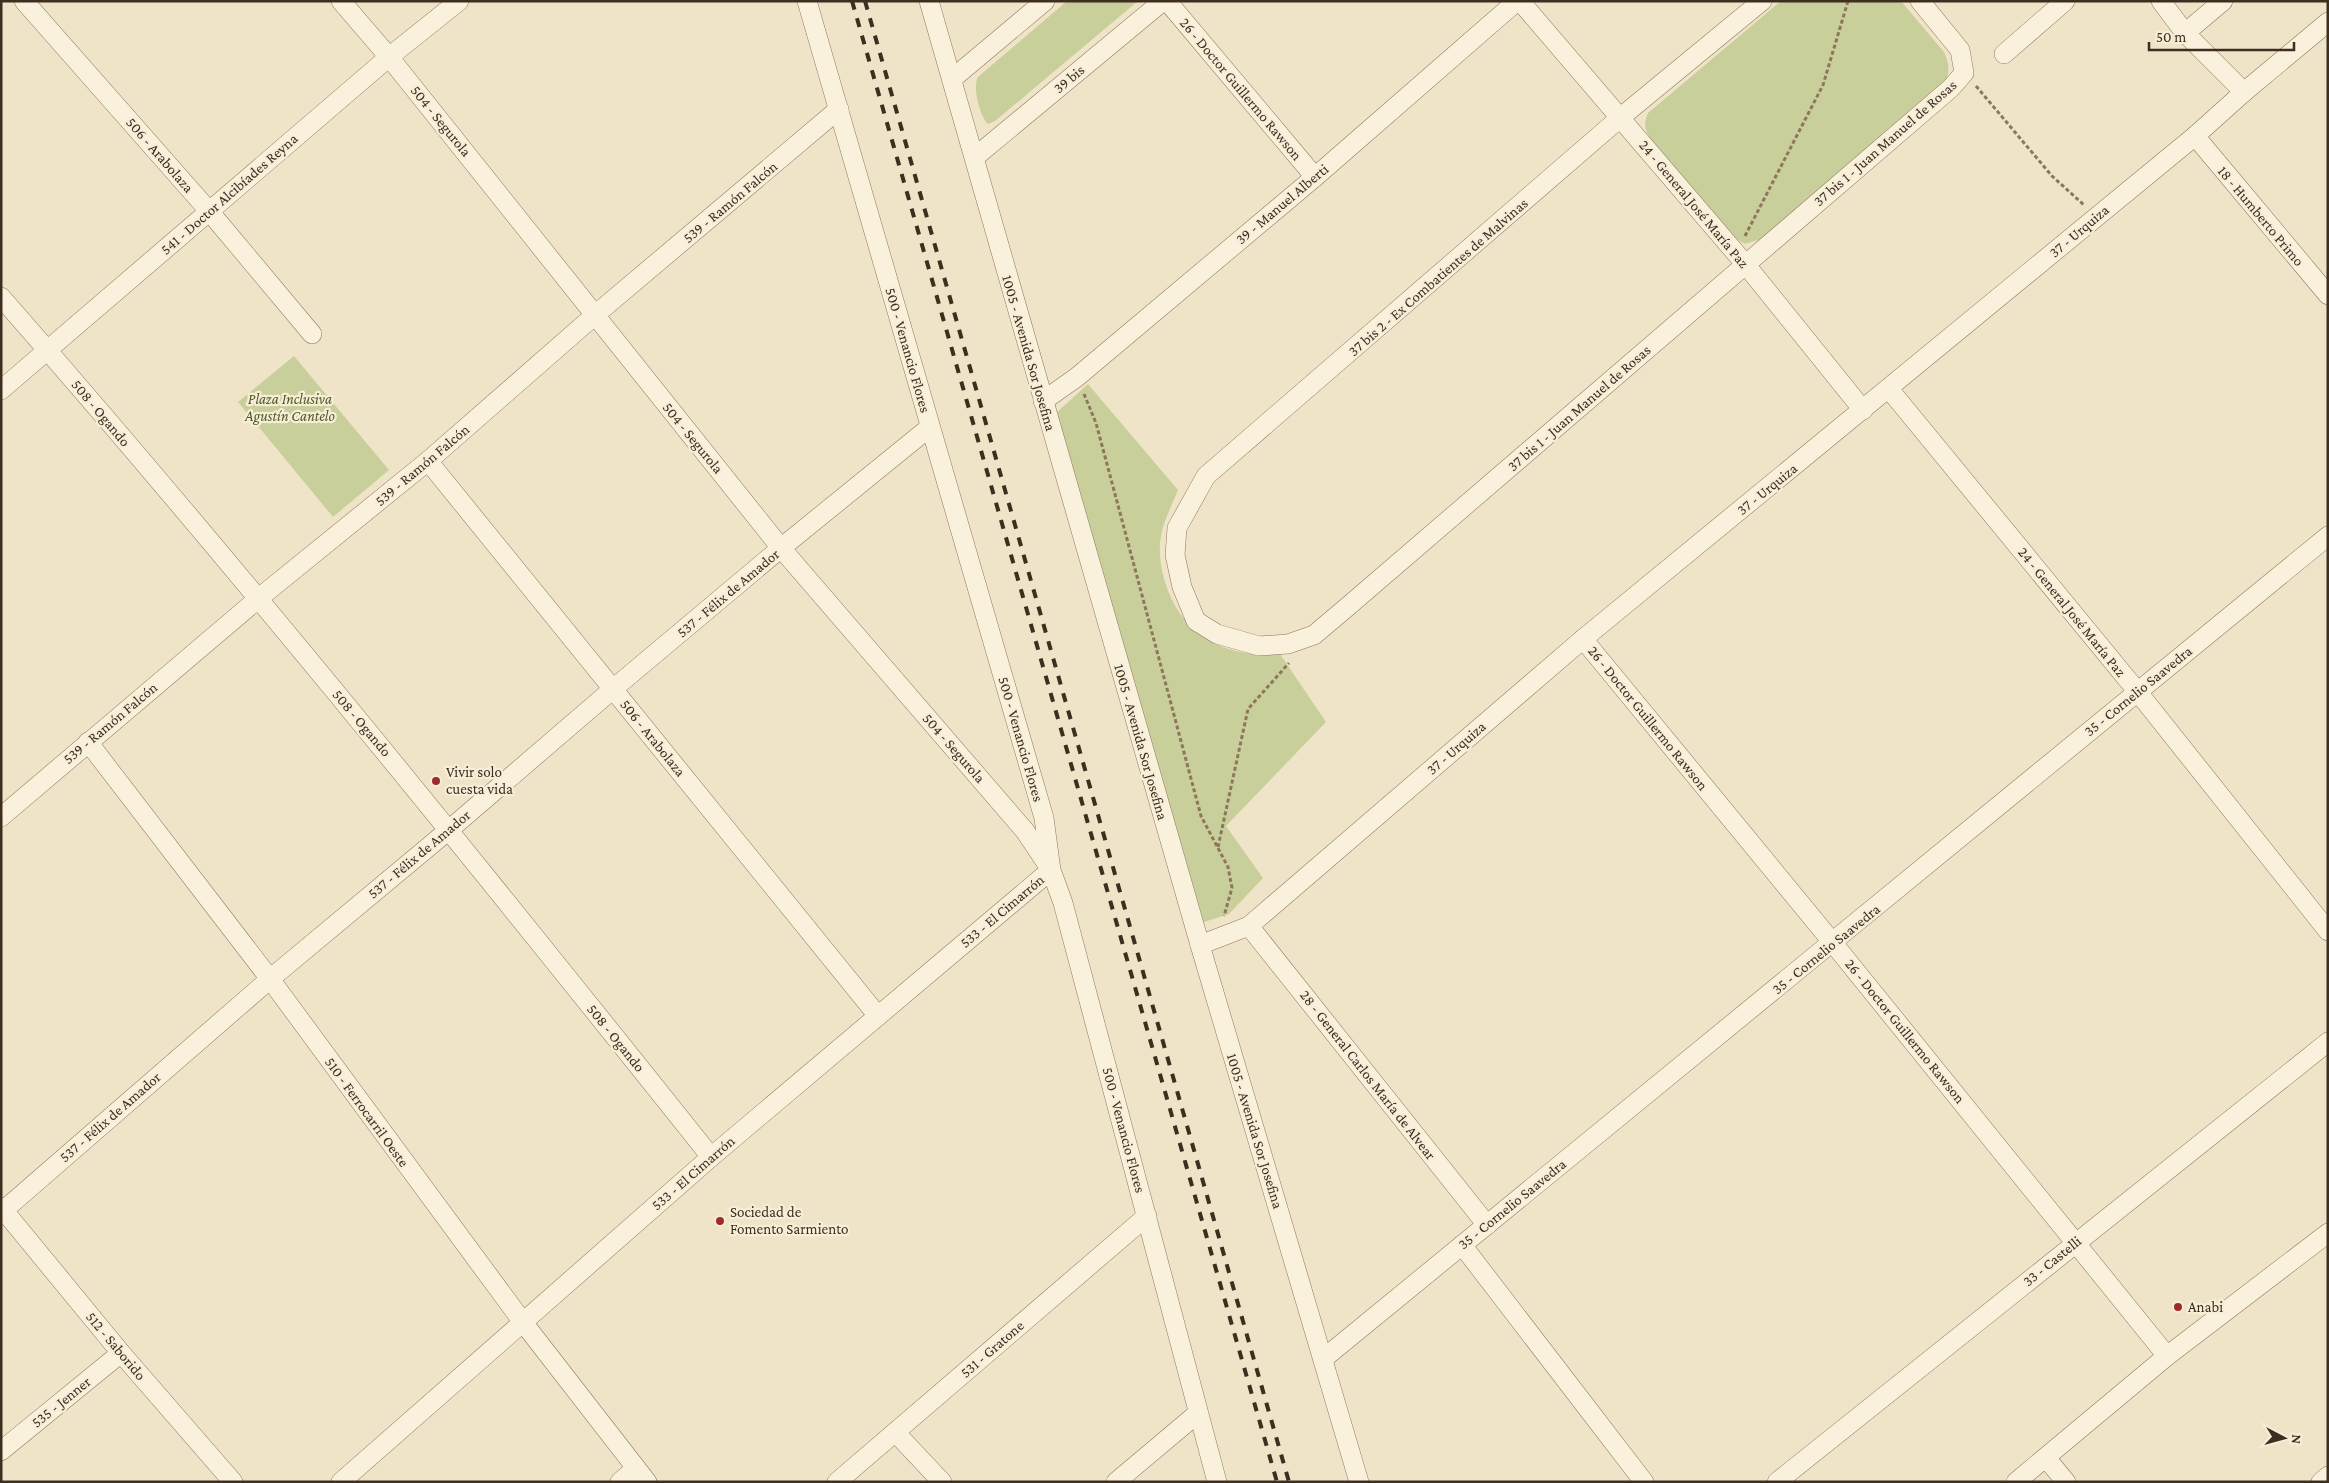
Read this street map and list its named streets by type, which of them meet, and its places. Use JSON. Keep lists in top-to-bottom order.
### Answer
{
  "streets": {
    "street": [
      "39 bis",
      "26 - Doctor Guillermo Rawson",
      "504 - Segurola",
      "37 bis 1 - Juan Manuel de Rosas",
      "506 - Arabolaza",
      "541 - Doctor Alcibíades Reyna",
      "539 - Ramón Falcón",
      "39 - Manuel Alberti",
      "24 - General José María Paz",
      "18 - Humberto Primo",
      "37 - Urquiza",
      "37 bis 2 - Ex Combatientes de Malvinas",
      "500 - Venancio Flores",
      "1005 - Avenida Sor Josefina",
      "508 - Ogando",
      "537 - Félix de Amador",
      "35 - Cornelio Saavedra",
      "533 - El Cimarrón",
      "28 - General Carlos María de Alvear",
      "510 - Ferrocarril Oeste",
      "33 - Castelli",
      "512 - Saborido",
      "531 - Gratone",
      "535 - Jenner"
    ]
  },
  "crossings": [
    ["39 bis", "1005 - Avenida Sor Josefina"],
    ["26 - Doctor Guillermo Rawson", "39 - Manuel Alberti"],
    ["26 - Doctor Guillermo Rawson", "37 - Urquiza"],
    ["26 - Doctor Guillermo Rawson", "35 - Cornelio Saavedra"],
    ["26 - Doctor Guillermo Rawson", "33 - Castelli"],
    ["504 - Segurola", "541 - Doctor Alcibíades Reyna"],
    ["504 - Segurola", "539 - Ramón Falcón"],
    ["504 - Segurola", "500 - Venancio Flores"],
    ["504 - Segurola", "537 - Félix de Amador"],
    ["504 - Segurola", "533 - El Cimarrón"],
    ["37 bis 1 - Juan Manuel de Rosas", "24 - General José María Paz"],
    ["37 bis 1 - Juan Manuel de Rosas", "37 bis 2 - Ex Combatientes de Malvinas"],
    ["506 - Arabolaza", "541 - Doctor Alcibíades Reyna"],
    ["506 - Arabolaza", "539 - Ramón Falcón"],
    ["506 - Arabolaza", "537 - Félix de Amador"],
    ["506 - Arabolaza", "533 - El Cimarrón"],
    ["541 - Doctor Alcibíades Reyna", "508 - Ogando"],
    ["539 - Ramón Falcón", "500 - Venancio Flores"],
    ["539 - Ramón Falcón", "508 - Ogando"],
    ["539 - Ramón Falcón", "510 - Ferrocarril Oeste"],
    ["39 - Manuel Alberti", "24 - General José María Paz"],
    ["39 - Manuel Alberti", "1005 - Avenida Sor Josefina"],
    ["24 - General José María Paz", "37 - Urquiza"],
    ["24 - General José María Paz", "37 bis 2 - Ex Combatientes de Malvinas"],
    ["24 - General José María Paz", "35 - Cornelio Saavedra"],
    ["18 - Humberto Primo", "37 - Urquiza"],
    ["37 - Urquiza", "1005 - Avenida Sor Josefina"],
    ["37 - Urquiza", "28 - General Carlos María de Alvear"],
    ["500 - Venancio Flores", "537 - Félix de Amador"],
    ["500 - Venancio Flores", "533 - El Cimarrón"],
    ["500 - Venancio Flores", "531 - Gratone"],
    ["1005 - Avenida Sor Josefina", "35 - Cornelio Saavedra"],
    ["508 - Ogando", "537 - Félix de Amador"],
    ["508 - Ogando", "533 - El Cimarrón"],
    ["537 - Félix de Amador", "510 - Ferrocarril Oeste"],
    ["537 - Félix de Amador", "512 - Saborido"],
    ["35 - Cornelio Saavedra", "28 - General Carlos María de Alvear"],
    ["533 - El Cimarrón", "510 - Ferrocarril Oeste"],
    ["512 - Saborido", "535 - Jenner"]
  ],
  "parks": ["Plaza Inclusiva Agustín Cantelo"],
  "places": ["Vivir solo cuesta vida", "Sociedad de Fomento Sarmiento", "Anabi"],
  "scale_bar": "50 m",
  "north": "right"
}
